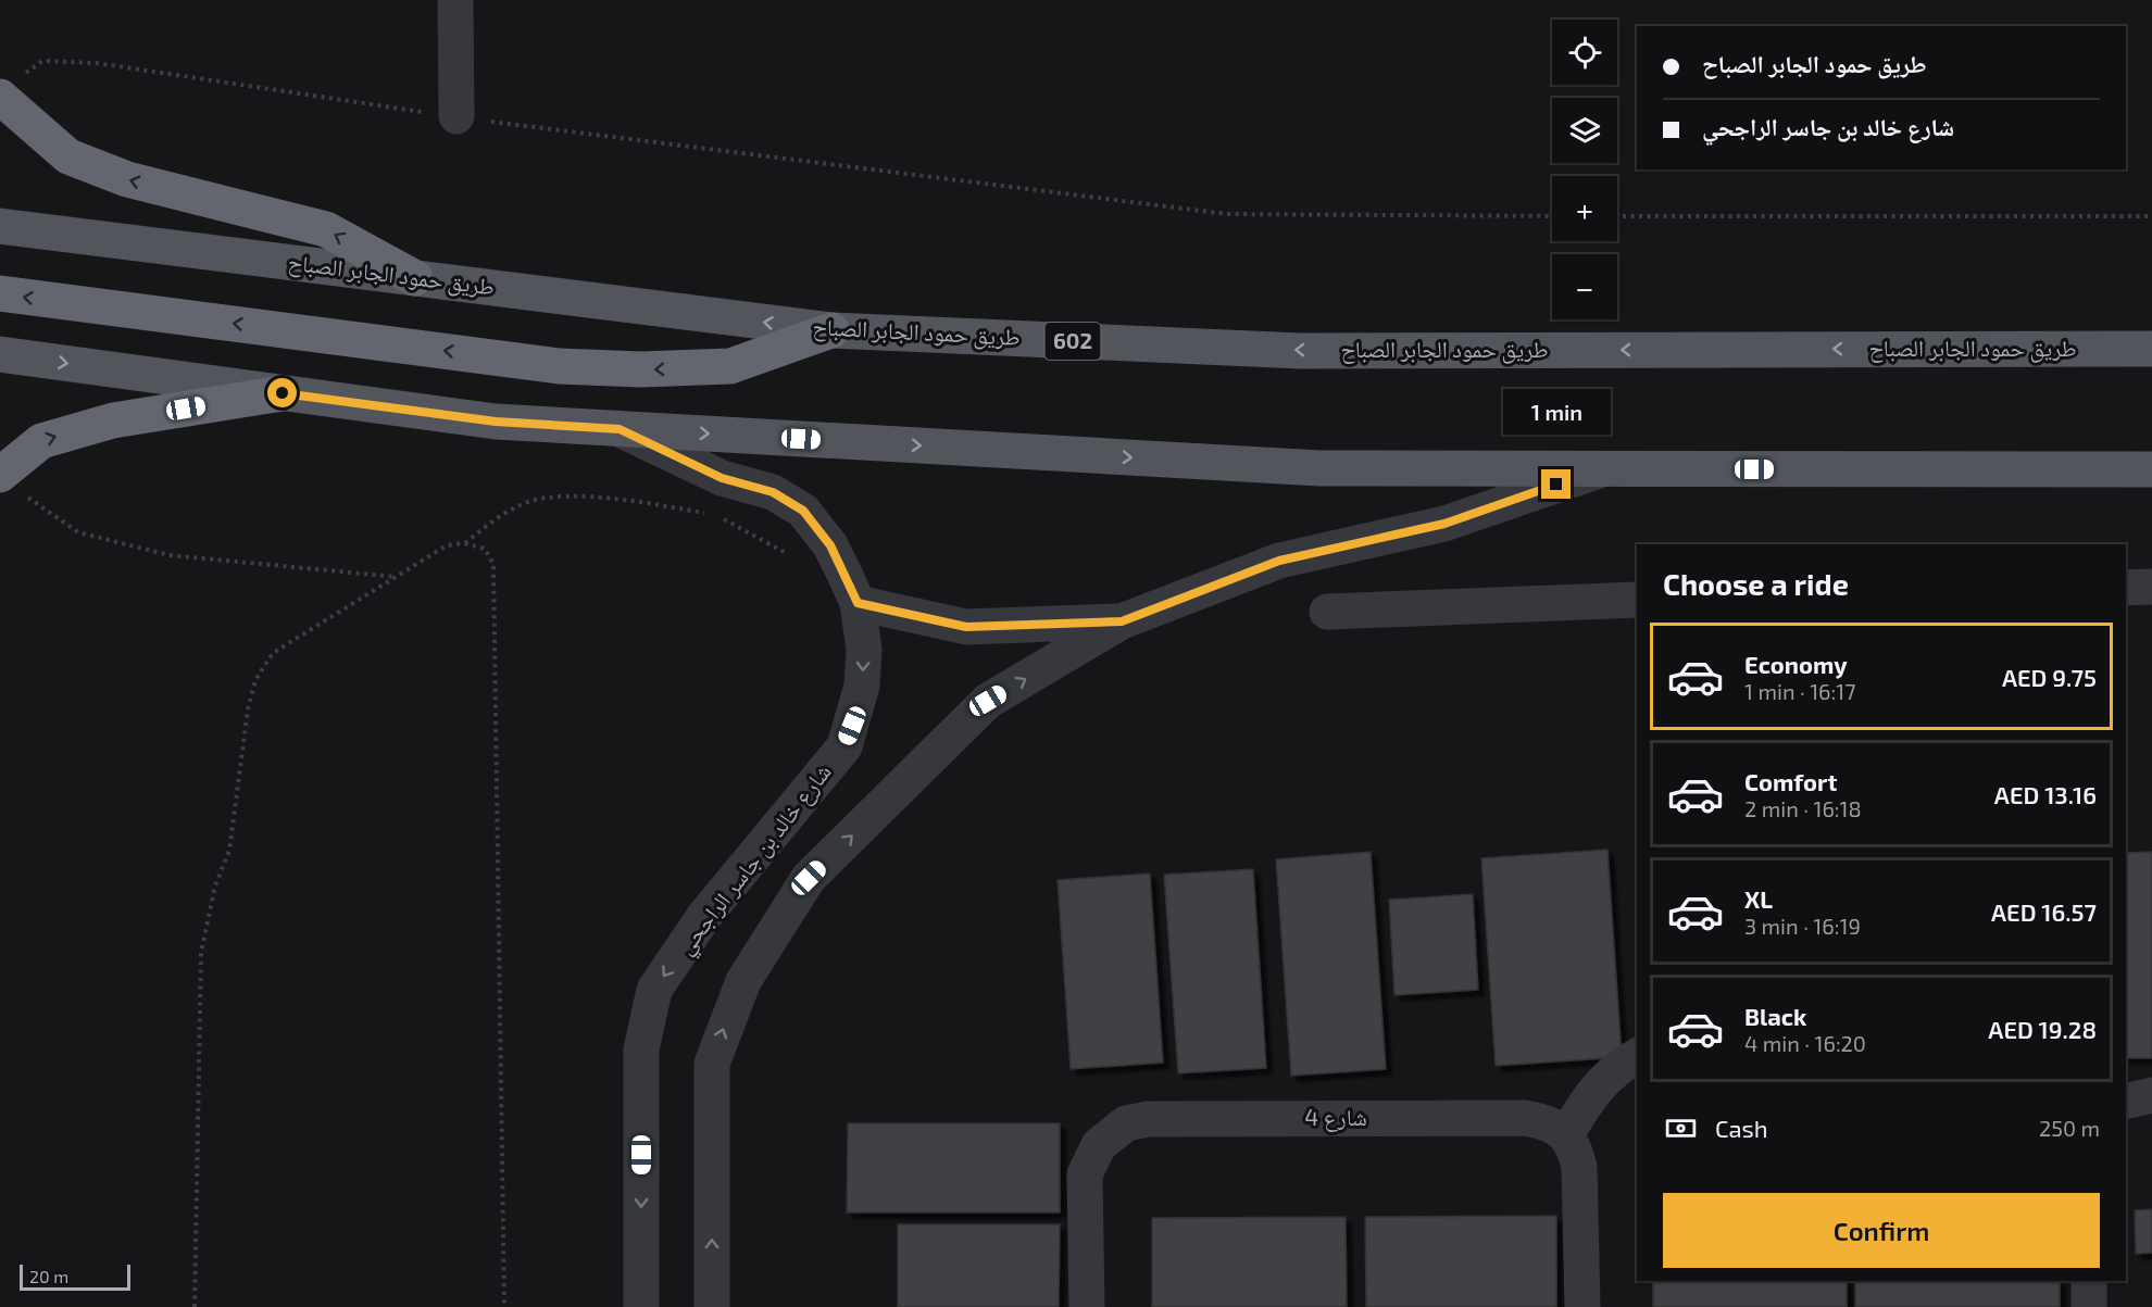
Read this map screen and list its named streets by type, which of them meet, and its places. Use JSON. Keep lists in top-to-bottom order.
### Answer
{
  "streets": {
    "main road": ["طريق حمود الجابر الصباح", "602"],
    "street": ["شارع خالد بن جاسر الراجحي", "شارع 4"]
  },
  "scale_bar": "20 m",
  "page": {
    "map_buttons": ["+", "−"],
    "banner": ["طريق حمود الجابر الصباح", "شارع خالد بن جاسر الراجحي"],
    "bubble": "1 min",
    "heading": "Choose a ride",
    "list": [
      {
        "name": "Economy",
        "note": "1 min · 16:17",
        "value": "AED 9.75"
      },
      {
        "name": "Comfort",
        "note": "2 min · 16:18",
        "value": "AED 13.16"
      },
      {
        "name": "XL",
        "note": "3 min · 16:19",
        "value": "AED 16.57"
      },
      {
        "name": "Black",
        "note": "4 min · 16:20",
        "value": "AED 19.28"
      }
    ],
    "pay": ["Cash", "250 m"],
    "buttons": "Confirm",
    "scale": "20 m"
  }
}
